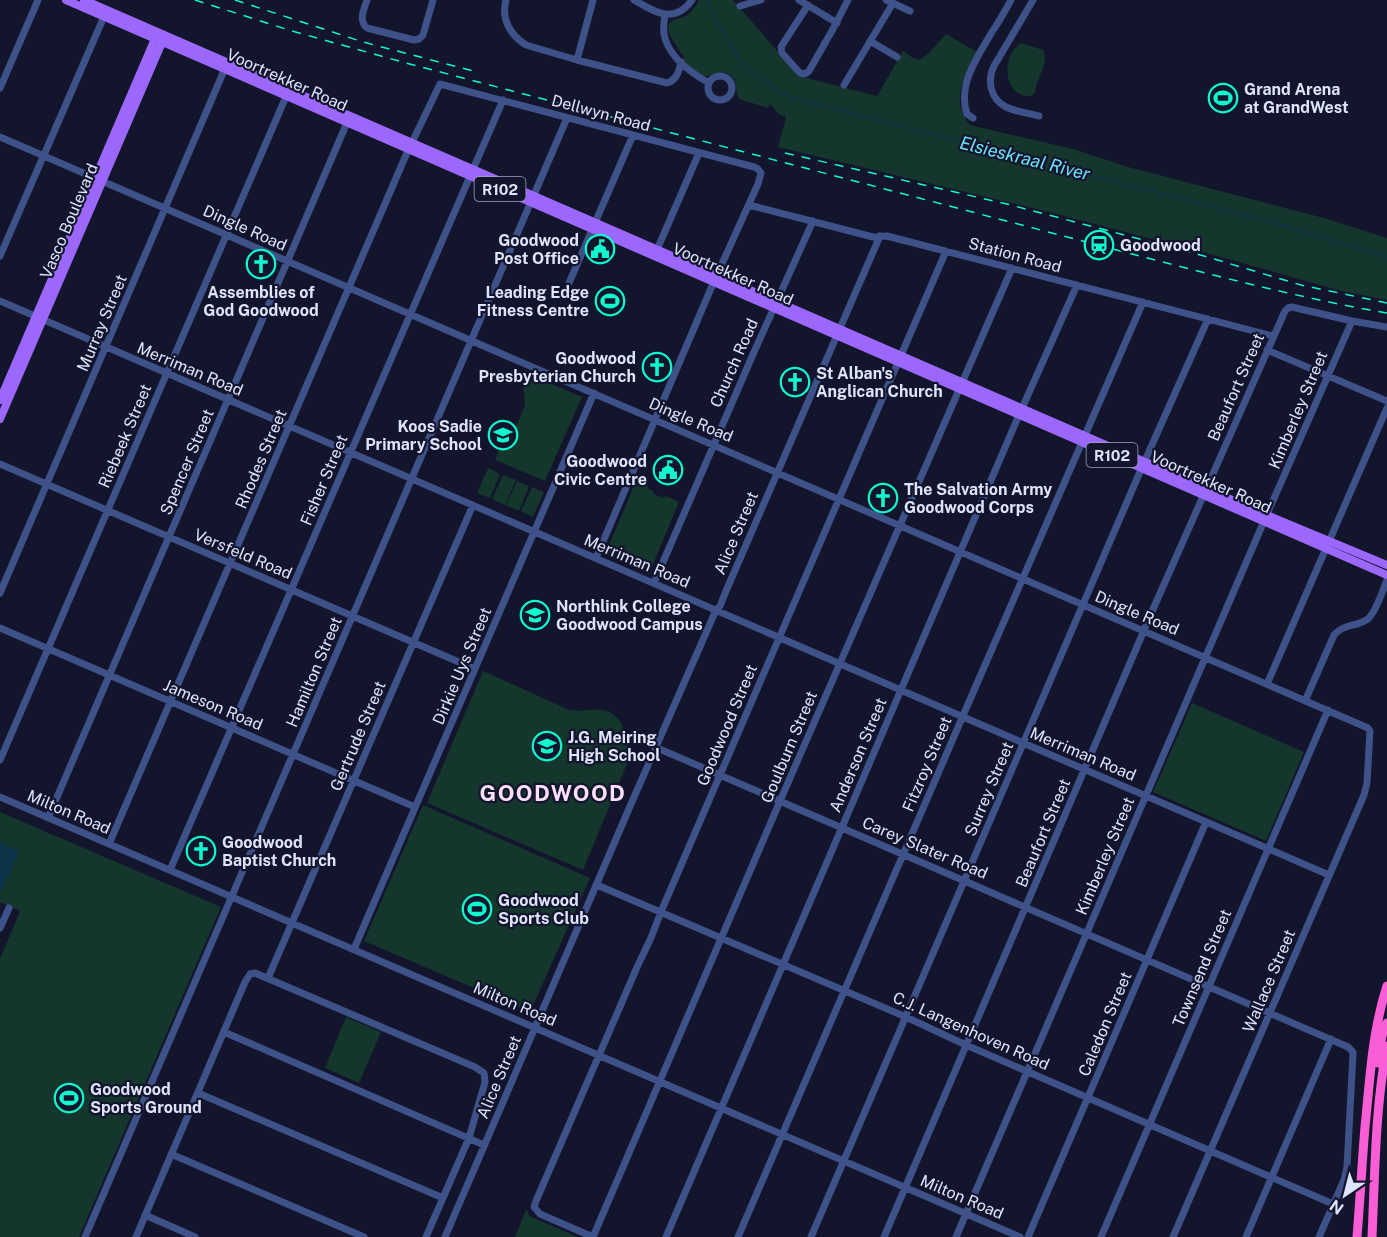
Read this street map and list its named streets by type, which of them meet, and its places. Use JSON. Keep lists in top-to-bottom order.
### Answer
{
  "streets": {
    "main road": ["Voortrekker Road", "R102", "Vasco Boulevard"],
    "street": [
      "Dellwyn Road",
      "Dingle Road",
      "Station Road",
      "Murray Street",
      "Church Road",
      "Merriman Road",
      "Beaufort Street",
      "Kimberley Street",
      "Riebeek Street",
      "Rhodes Street",
      "Spencer Street",
      "Fisher Street",
      "Alice Street",
      "Versfeld Road",
      "Dirkie Uys Street",
      "Hamilton Street",
      "Jameson Road",
      "Goodwood Street",
      "Gertrude Street",
      "Goulburn Street",
      "Anderson Street",
      "Fitzroy Street",
      "Surrey Street",
      "Milton Road",
      "Carey Slater Road",
      "Townsend Street",
      "Wallace Street",
      "Caledon Street",
      "C.J. Langenhoven Road"
    ]
  },
  "crossings": [
    ["Voortrekker Road", "Vasco Boulevard"],
    ["Voortrekker Road", "Murray Street"],
    ["Voortrekker Road", "Church Road"],
    ["Voortrekker Road", "Beaufort Street"],
    ["Voortrekker Road", "Kimberley Street"],
    ["Voortrekker Road", "Riebeek Street"],
    ["Voortrekker Road", "Rhodes Street"],
    ["Voortrekker Road", "Spencer Street"],
    ["Voortrekker Road", "Fisher Street"],
    ["Voortrekker Road", "Alice Street"],
    ["Voortrekker Road", "Hamilton Street"],
    ["Voortrekker Road", "Goodwood Street"],
    ["Voortrekker Road", "Goulburn Street"],
    ["Voortrekker Road", "Anderson Street"],
    ["Voortrekker Road", "Fitzroy Street"],
    ["Voortrekker Road", "Surrey Street"],
    ["Dellwyn Road", "Station Road"],
    ["Dellwyn Road", "Rhodes Street"],
    ["Dellwyn Road", "Fisher Street"],
    ["Dellwyn Road", "Hamilton Street"],
    ["Vasco Boulevard", "Dingle Road"],
    ["Vasco Boulevard", "Merriman Road"],
    ["Dingle Road", "Murray Street"],
    ["Dingle Road", "Church Road"],
    ["Dingle Road", "Beaufort Street"],
    ["Dingle Road", "Kimberley Street"],
    ["Dingle Road", "Riebeek Street"],
    ["Dingle Road", "Rhodes Street"],
    ["Dingle Road", "Spencer Street"],
    ["Dingle Road", "Fisher Street"],
    ["Dingle Road", "Alice Street"],
    ["Dingle Road", "Dirkie Uys Street"],
    ["Dingle Road", "Hamilton Street"],
    ["Dingle Road", "Goodwood Street"],
    ["Dingle Road", "Goulburn Street"],
    ["Dingle Road", "Anderson Street"],
    ["Dingle Road", "Fitzroy Street"],
    ["Dingle Road", "Surrey Street"],
    ["Dingle Road", "Townsend Street"],
    ["Dingle Road", "Wallace Street"],
    ["Station Road", "Church Road"],
    ["Station Road", "Beaufort Street"],
    ["Station Road", "Alice Street"],
    ["Station Road", "Goodwood Street"],
    ["Station Road", "Goulburn Street"],
    ["Station Road", "Anderson Street"],
    ["Station Road", "Fitzroy Street"],
    ["Station Road", "Surrey Street"],
    ["Murray Street", "Merriman Road"],
    ["Murray Street", "Versfeld Road"],
    ["Church Road", "Merriman Road"],
    ["Merriman Road", "Beaufort Street"],
    ["Merriman Road", "Kimberley Street"],
    ["Merriman Road", "Riebeek Street"],
    ["Merriman Road", "Rhodes Street"],
    ["Merriman Road", "Spencer Street"],
    ["Merriman Road", "Fisher Street"],
    ["Merriman Road", "Alice Street"],
    ["Merriman Road", "Dirkie Uys Street"],
    ["Merriman Road", "Hamilton Street"],
    ["Merriman Road", "Goodwood Street"],
    ["Merriman Road", "Gertrude Street"],
    ["Merriman Road", "Goulburn Street"],
    ["Merriman Road", "Anderson Street"],
    ["Merriman Road", "Fitzroy Street"],
    ["Merriman Road", "Surrey Street"],
    ["Merriman Road", "Townsend Street"],
    ["Merriman Road", "Wallace Street"],
    ["Merriman Road", "Caledon Street"],
    ["Beaufort Street", "Kimberley Street"],
    ["Beaufort Street", "Milton Road"],
    ["Beaufort Street", "Carey Slater Road"],
    ["Beaufort Street", "C.J. Langenhoven Road"],
    ["Kimberley Street", "Milton Road"],
    ["Kimberley Street", "Carey Slater Road"],
    ["Kimberley Street", "C.J. Langenhoven Road"],
    ["Riebeek Street", "Versfeld Road"],
    ["Riebeek Street", "Jameson Road"],
    ["Rhodes Street", "Versfeld Road"],
    ["Rhodes Street", "Jameson Road"],
    ["Rhodes Street", "Milton Road"],
    ["Spencer Street", "Versfeld Road"],
    ["Spencer Street", "Jameson Road"],
    ["Spencer Street", "Milton Road"],
    ["Fisher Street", "Versfeld Road"],
    ["Fisher Street", "Jameson Road"],
    ["Fisher Street", "Milton Road"],
    ["Alice Street", "Gertrude Street"],
    ["Alice Street", "Milton Road"],
    ["Alice Street", "Carey Slater Road"],
    ["Alice Street", "C.J. Langenhoven Road"],
    ["Versfeld Road", "Dirkie Uys Street"],
    ["Versfeld Road", "Hamilton Street"],
    ["Versfeld Road", "Gertrude Street"],
    ["Dirkie Uys Street", "Jameson Road"],
    ["Dirkie Uys Street", "Milton Road"],
    ["Hamilton Street", "Jameson Road"],
    ["Hamilton Street", "Milton Road"],
    ["Jameson Road", "Gertrude Street"],
    ["Goodwood Street", "Goulburn Street"],
    ["Goodwood Street", "Milton Road"],
    ["Goodwood Street", "Carey Slater Road"],
    ["Goodwood Street", "C.J. Langenhoven Road"],
    ["Gertrude Street", "Milton Road"],
    ["Goulburn Street", "Milton Road"],
    ["Goulburn Street", "Carey Slater Road"],
    ["Goulburn Street", "C.J. Langenhoven Road"],
    ["Anderson Street", "Milton Road"],
    ["Anderson Street", "Carey Slater Road"],
    ["Anderson Street", "C.J. Langenhoven Road"],
    ["Fitzroy Street", "Milton Road"],
    ["Fitzroy Street", "Carey Slater Road"],
    ["Fitzroy Street", "C.J. Langenhoven Road"],
    ["Surrey Street", "Milton Road"],
    ["Surrey Street", "Carey Slater Road"],
    ["Surrey Street", "C.J. Langenhoven Road"],
    ["Carey Slater Road", "Townsend Street"],
    ["Carey Slater Road", "Wallace Street"],
    ["Carey Slater Road", "Caledon Street"],
    ["Carey Slater Road", "C.J. Langenhoven Road"],
    ["Townsend Street", "C.J. Langenhoven Road"],
    ["Wallace Street", "C.J. Langenhoven Road"],
    ["Caledon Street", "C.J. Langenhoven Road"]
  ],
  "districts": ["GOODWOOD"],
  "water": ["Elsieskraal River"],
  "places": {
    "sports": [
      "Grand Arena at GrandWest",
      "Leading Edge Fitness Centre",
      "Goodwood Sports Club",
      "Goodwood Sports Ground"
    ],
    "station": ["Goodwood"],
    "public building": ["Goodwood Post Office", "Goodwood Civic Centre"],
    "church": [
      "Assemblies of God Goodwood",
      "Goodwood Presbyterian Church",
      "St Alban's Anglican Church",
      "The Salvation Army Goodwood Corps",
      "Goodwood Baptist Church"
    ],
    "school or university": ["Koos Sadie Primary School", "Northlink College Goodwood Campus", "J.G. Meiring High School"]
  },
  "north": "bottom left"
}
